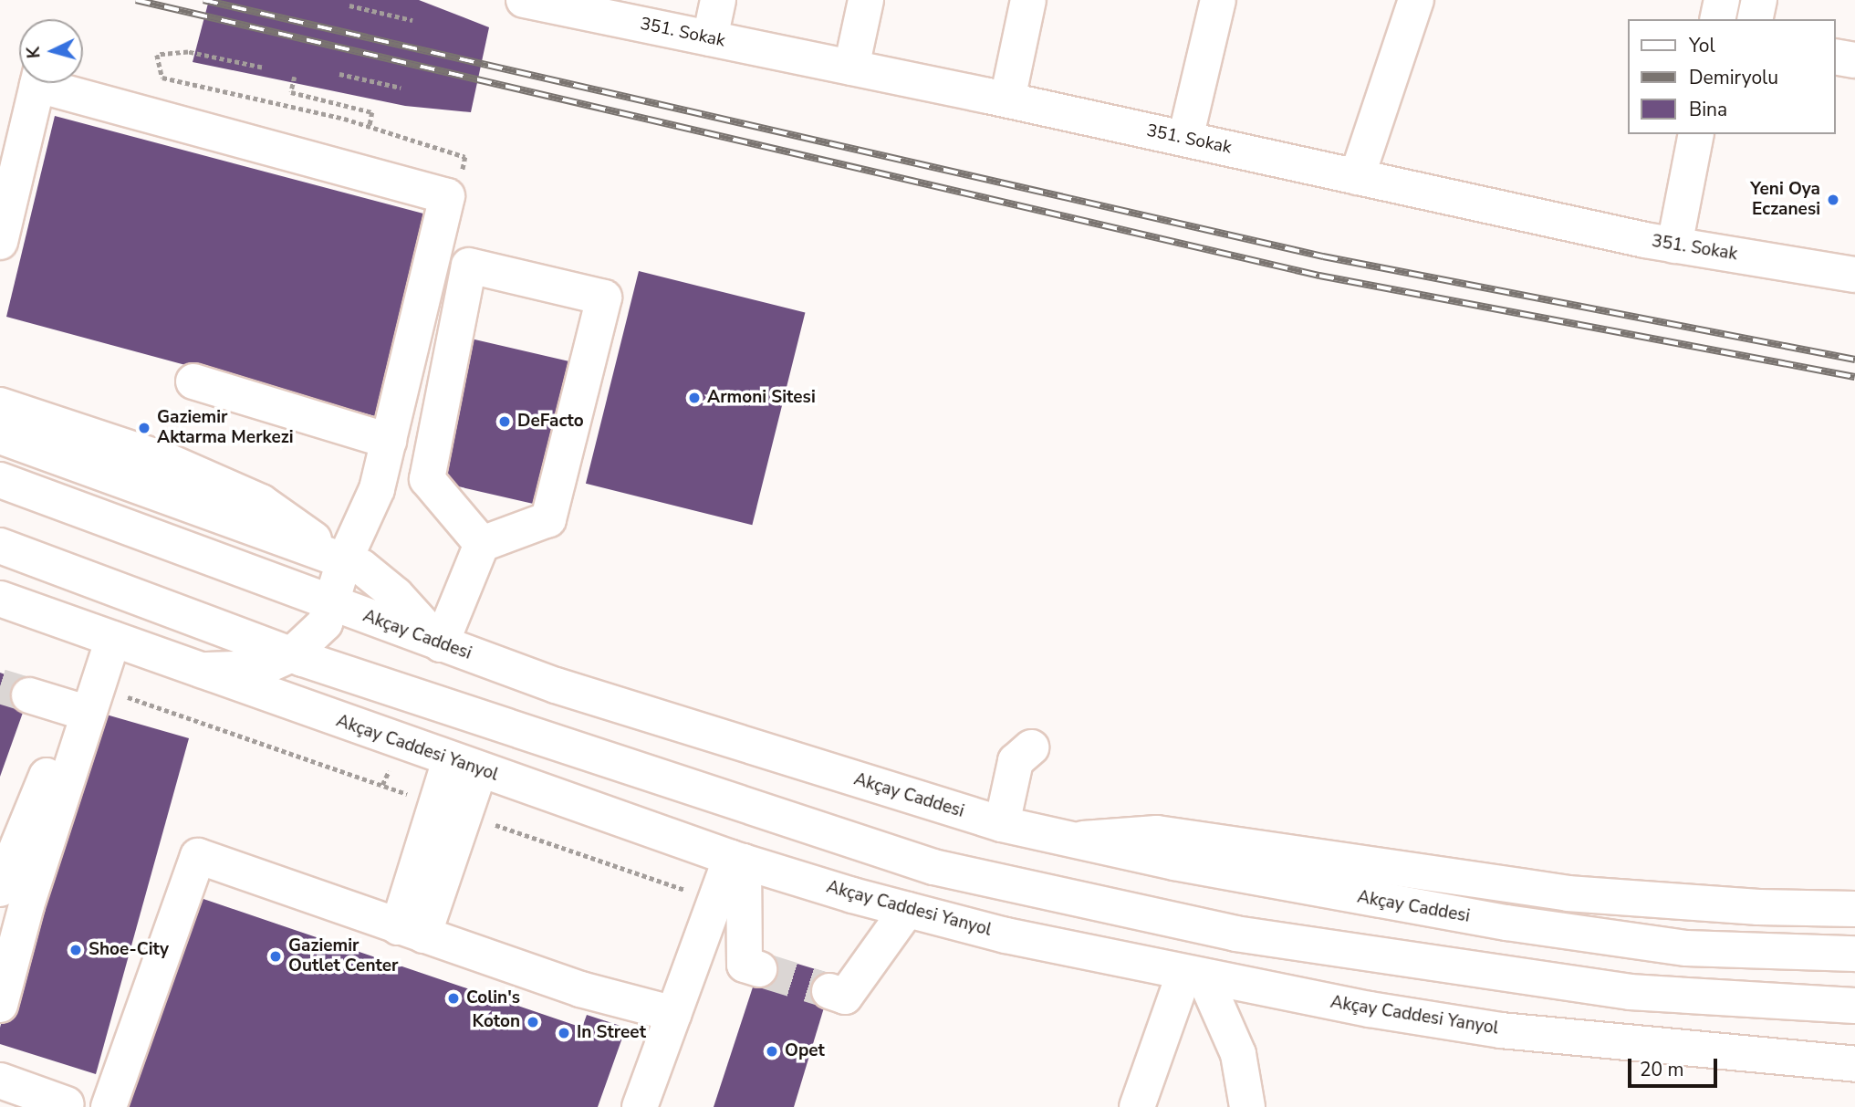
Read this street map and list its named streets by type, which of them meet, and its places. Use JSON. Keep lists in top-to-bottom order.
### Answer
{
  "streets": {
    "main road": ["351. Sokak", "Akçay Caddesi", "Akçay Caddesi Yanyol"]
  },
  "places": [
    "Yeni Oya Eczanesi",
    "Armoni Sitesi",
    "DeFacto",
    "Gaziemir Aktarma Merkezi",
    "Shoe-City",
    "Gaziemir Outlet Center",
    "Colin's",
    "Koton",
    "In Street",
    "Opet"
  ],
  "legend": ["Yol", "Demiryolu", "Bina"],
  "scale_bar": "20 m",
  "north": "left"
}
